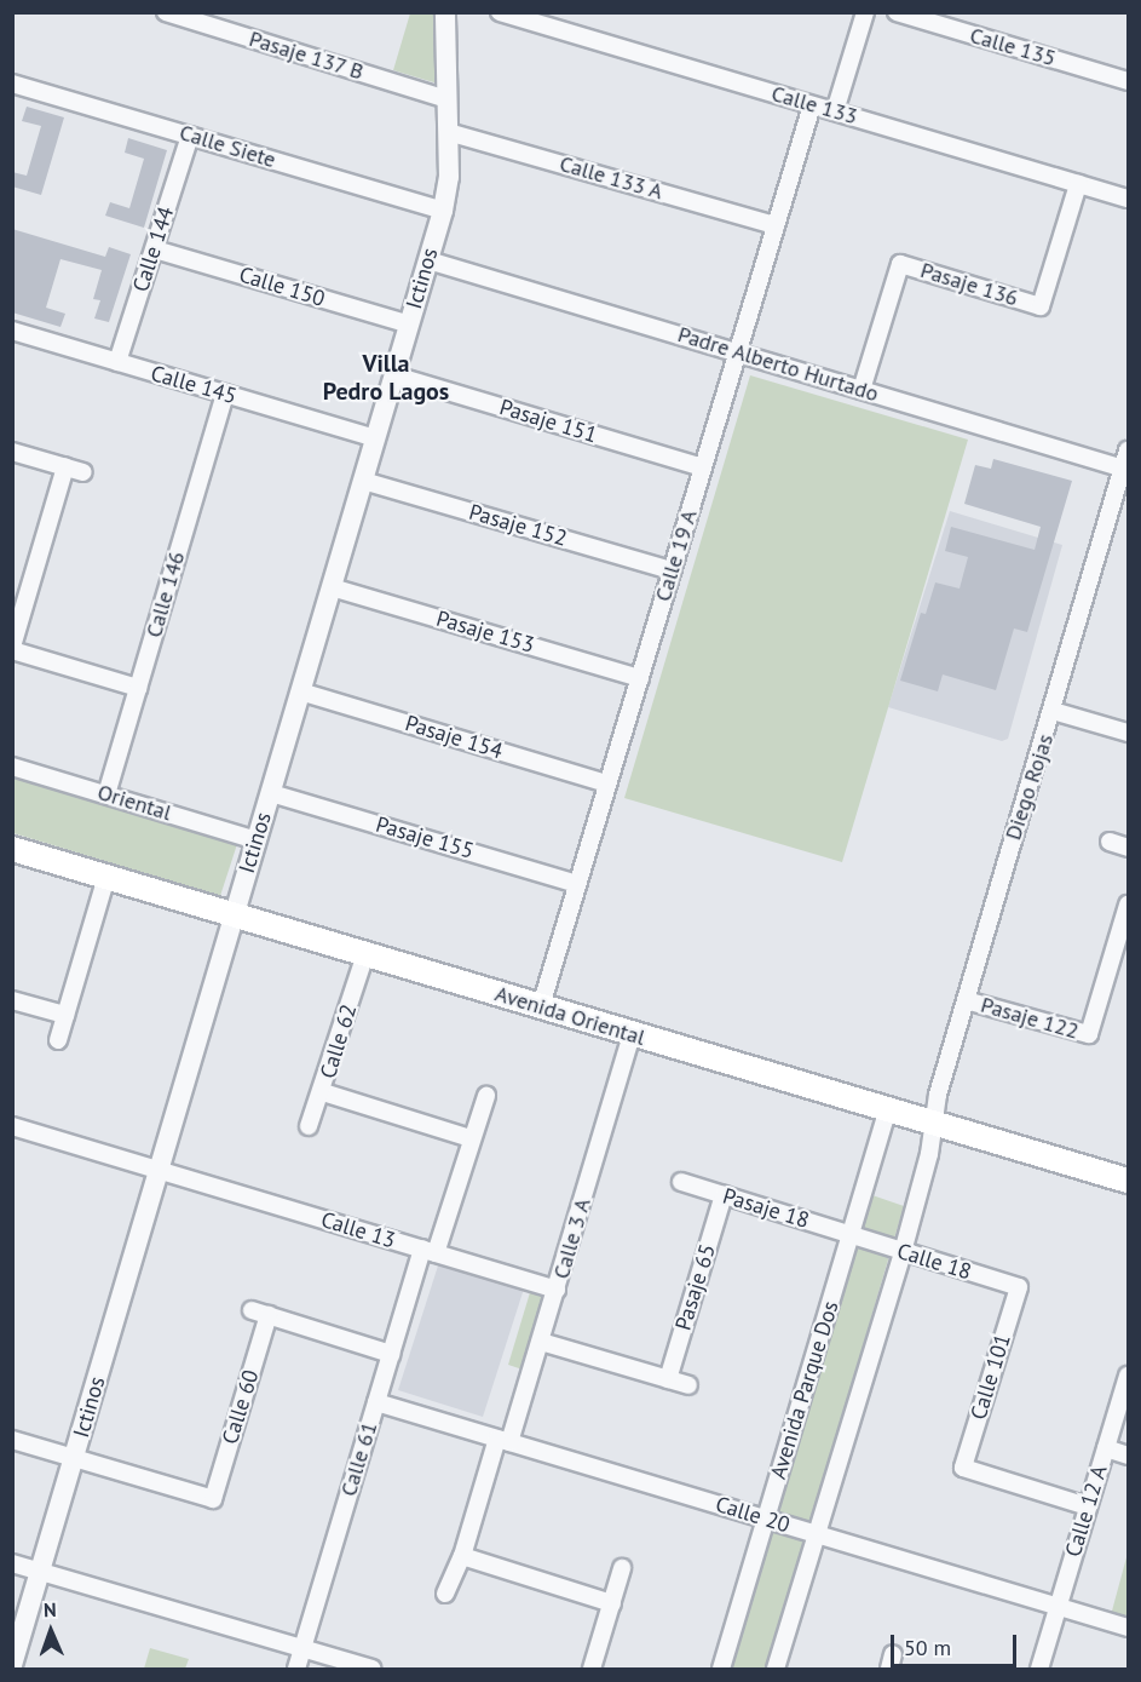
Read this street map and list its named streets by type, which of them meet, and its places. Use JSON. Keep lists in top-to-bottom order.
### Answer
{
  "streets": {
    "main road": ["Avenida Oriental"],
    "street": [
      "Calle 135",
      "Pasaje 137 B",
      "Calle 133",
      "Calle Siete",
      "Calle 133 A",
      "Calle 144",
      "Ictinos",
      "Pasaje 136",
      "Calle 150",
      "Padre Alberto Hurtado",
      "Calle 145",
      "Pasaje 151",
      "Pasaje 152",
      "Calle 19 A",
      "Calle 146",
      "Pasaje 153",
      "Pasaje 154",
      "Diego Rojas",
      "Oriental",
      "Pasaje 155",
      "Pasaje 122",
      "Calle 62",
      "Pasaje 18",
      "Calle 13",
      "Calle 3 A",
      "Calle 18",
      "Pasaje 65",
      "Calle 101",
      "Avenida Parque Dos",
      "Calle 60",
      "Calle 61",
      "Calle 12 A",
      "Calle 20"
    ]
  },
  "crossings": [
    ["Pasaje 137 B", "Ictinos"],
    ["Calle 133", "Pasaje 136"],
    ["Calle 133", "Calle 19 A"],
    ["Calle Siete", "Calle 144"],
    ["Calle Siete", "Ictinos"],
    ["Calle 133 A", "Ictinos"],
    ["Calle 133 A", "Calle 19 A"],
    ["Calle 144", "Calle 150"],
    ["Calle 144", "Calle 145"],
    ["Ictinos", "Calle 150"],
    ["Ictinos", "Padre Alberto Hurtado"],
    ["Ictinos", "Calle 145"],
    ["Ictinos", "Pasaje 151"],
    ["Ictinos", "Pasaje 152"],
    ["Ictinos", "Pasaje 153"],
    ["Ictinos", "Pasaje 154"],
    ["Ictinos", "Oriental"],
    ["Ictinos", "Pasaje 155"],
    ["Ictinos", "Avenida Oriental"],
    ["Ictinos", "Calle 13"],
    ["Ictinos", "Calle 60"],
    ["Pasaje 136", "Padre Alberto Hurtado"],
    ["Padre Alberto Hurtado", "Calle 19 A"],
    ["Padre Alberto Hurtado", "Diego Rojas"],
    ["Calle 145", "Calle 146"],
    ["Pasaje 151", "Calle 19 A"],
    ["Pasaje 152", "Calle 19 A"],
    ["Calle 19 A", "Pasaje 153"],
    ["Calle 19 A", "Pasaje 154"],
    ["Calle 19 A", "Pasaje 155"],
    ["Calle 19 A", "Avenida Oriental"],
    ["Calle 146", "Oriental"],
    ["Diego Rojas", "Avenida Oriental"],
    ["Diego Rojas", "Pasaje 122"],
    ["Avenida Oriental", "Calle 62"],
    ["Avenida Oriental", "Calle 3 A"],
    ["Avenida Oriental", "Avenida Parque Dos"],
    ["Pasaje 18", "Calle 18"],
    ["Pasaje 18", "Pasaje 65"],
    ["Pasaje 18", "Avenida Parque Dos"],
    ["Calle 13", "Calle 3 A"],
    ["Calle 13", "Calle 61"],
    ["Calle 3 A", "Calle 20"],
    ["Calle 18", "Calle 101"],
    ["Calle 18", "Avenida Parque Dos"],
    ["Calle 101", "Calle 12 A"],
    ["Avenida Parque Dos", "Calle 20"],
    ["Calle 61", "Calle 20"],
    ["Calle 12 A", "Calle 20"]
  ],
  "districts": ["Villa Pedro Lagos"],
  "scale_bar": "50 m",
  "north": "top"
}
